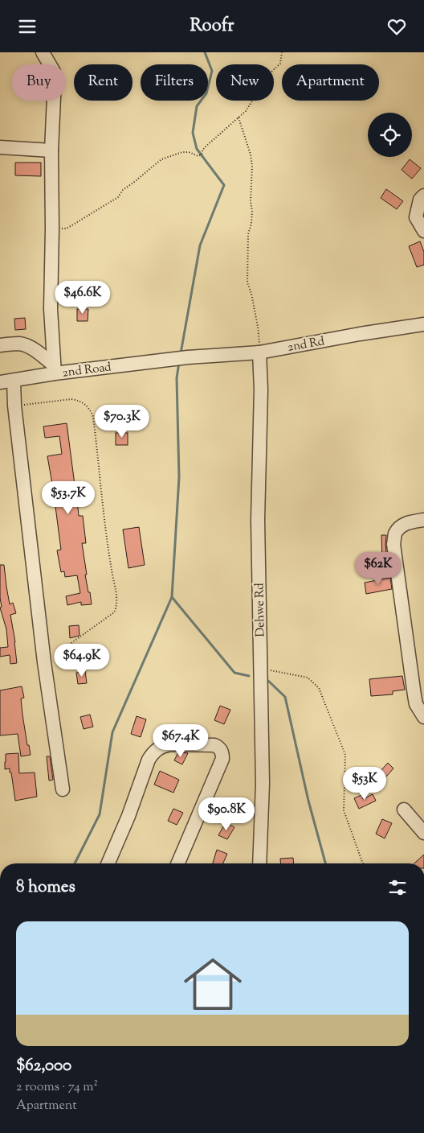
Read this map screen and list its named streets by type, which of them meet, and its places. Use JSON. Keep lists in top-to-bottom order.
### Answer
{
  "streets": {
    "street": ["2nd Rd", "2nd Road", "Dehwe Rd"]
  },
  "crossings": [
    ["2nd Rd", "2nd Road"],
    ["2nd Rd", "Dehwe Rd"]
  ],
  "page": {
    "header": "Roofr",
    "chip": [
      "Buy",
      "Rent",
      "Filters",
      "New",
      "Apartment"
    ],
    "price": [
      "$46.6K",
      "$70.3K",
      "$53.7K",
      "$62K",
      "$64.9K",
      "$67.4K",
      "$53K",
      "$90.8K"
    ],
    "heading": "8 homes",
    "list": [
      {
        "name": "$62,000",
        "note": "2 rooms · 74 m² · Apartment"
      }
    ]
  }
}
